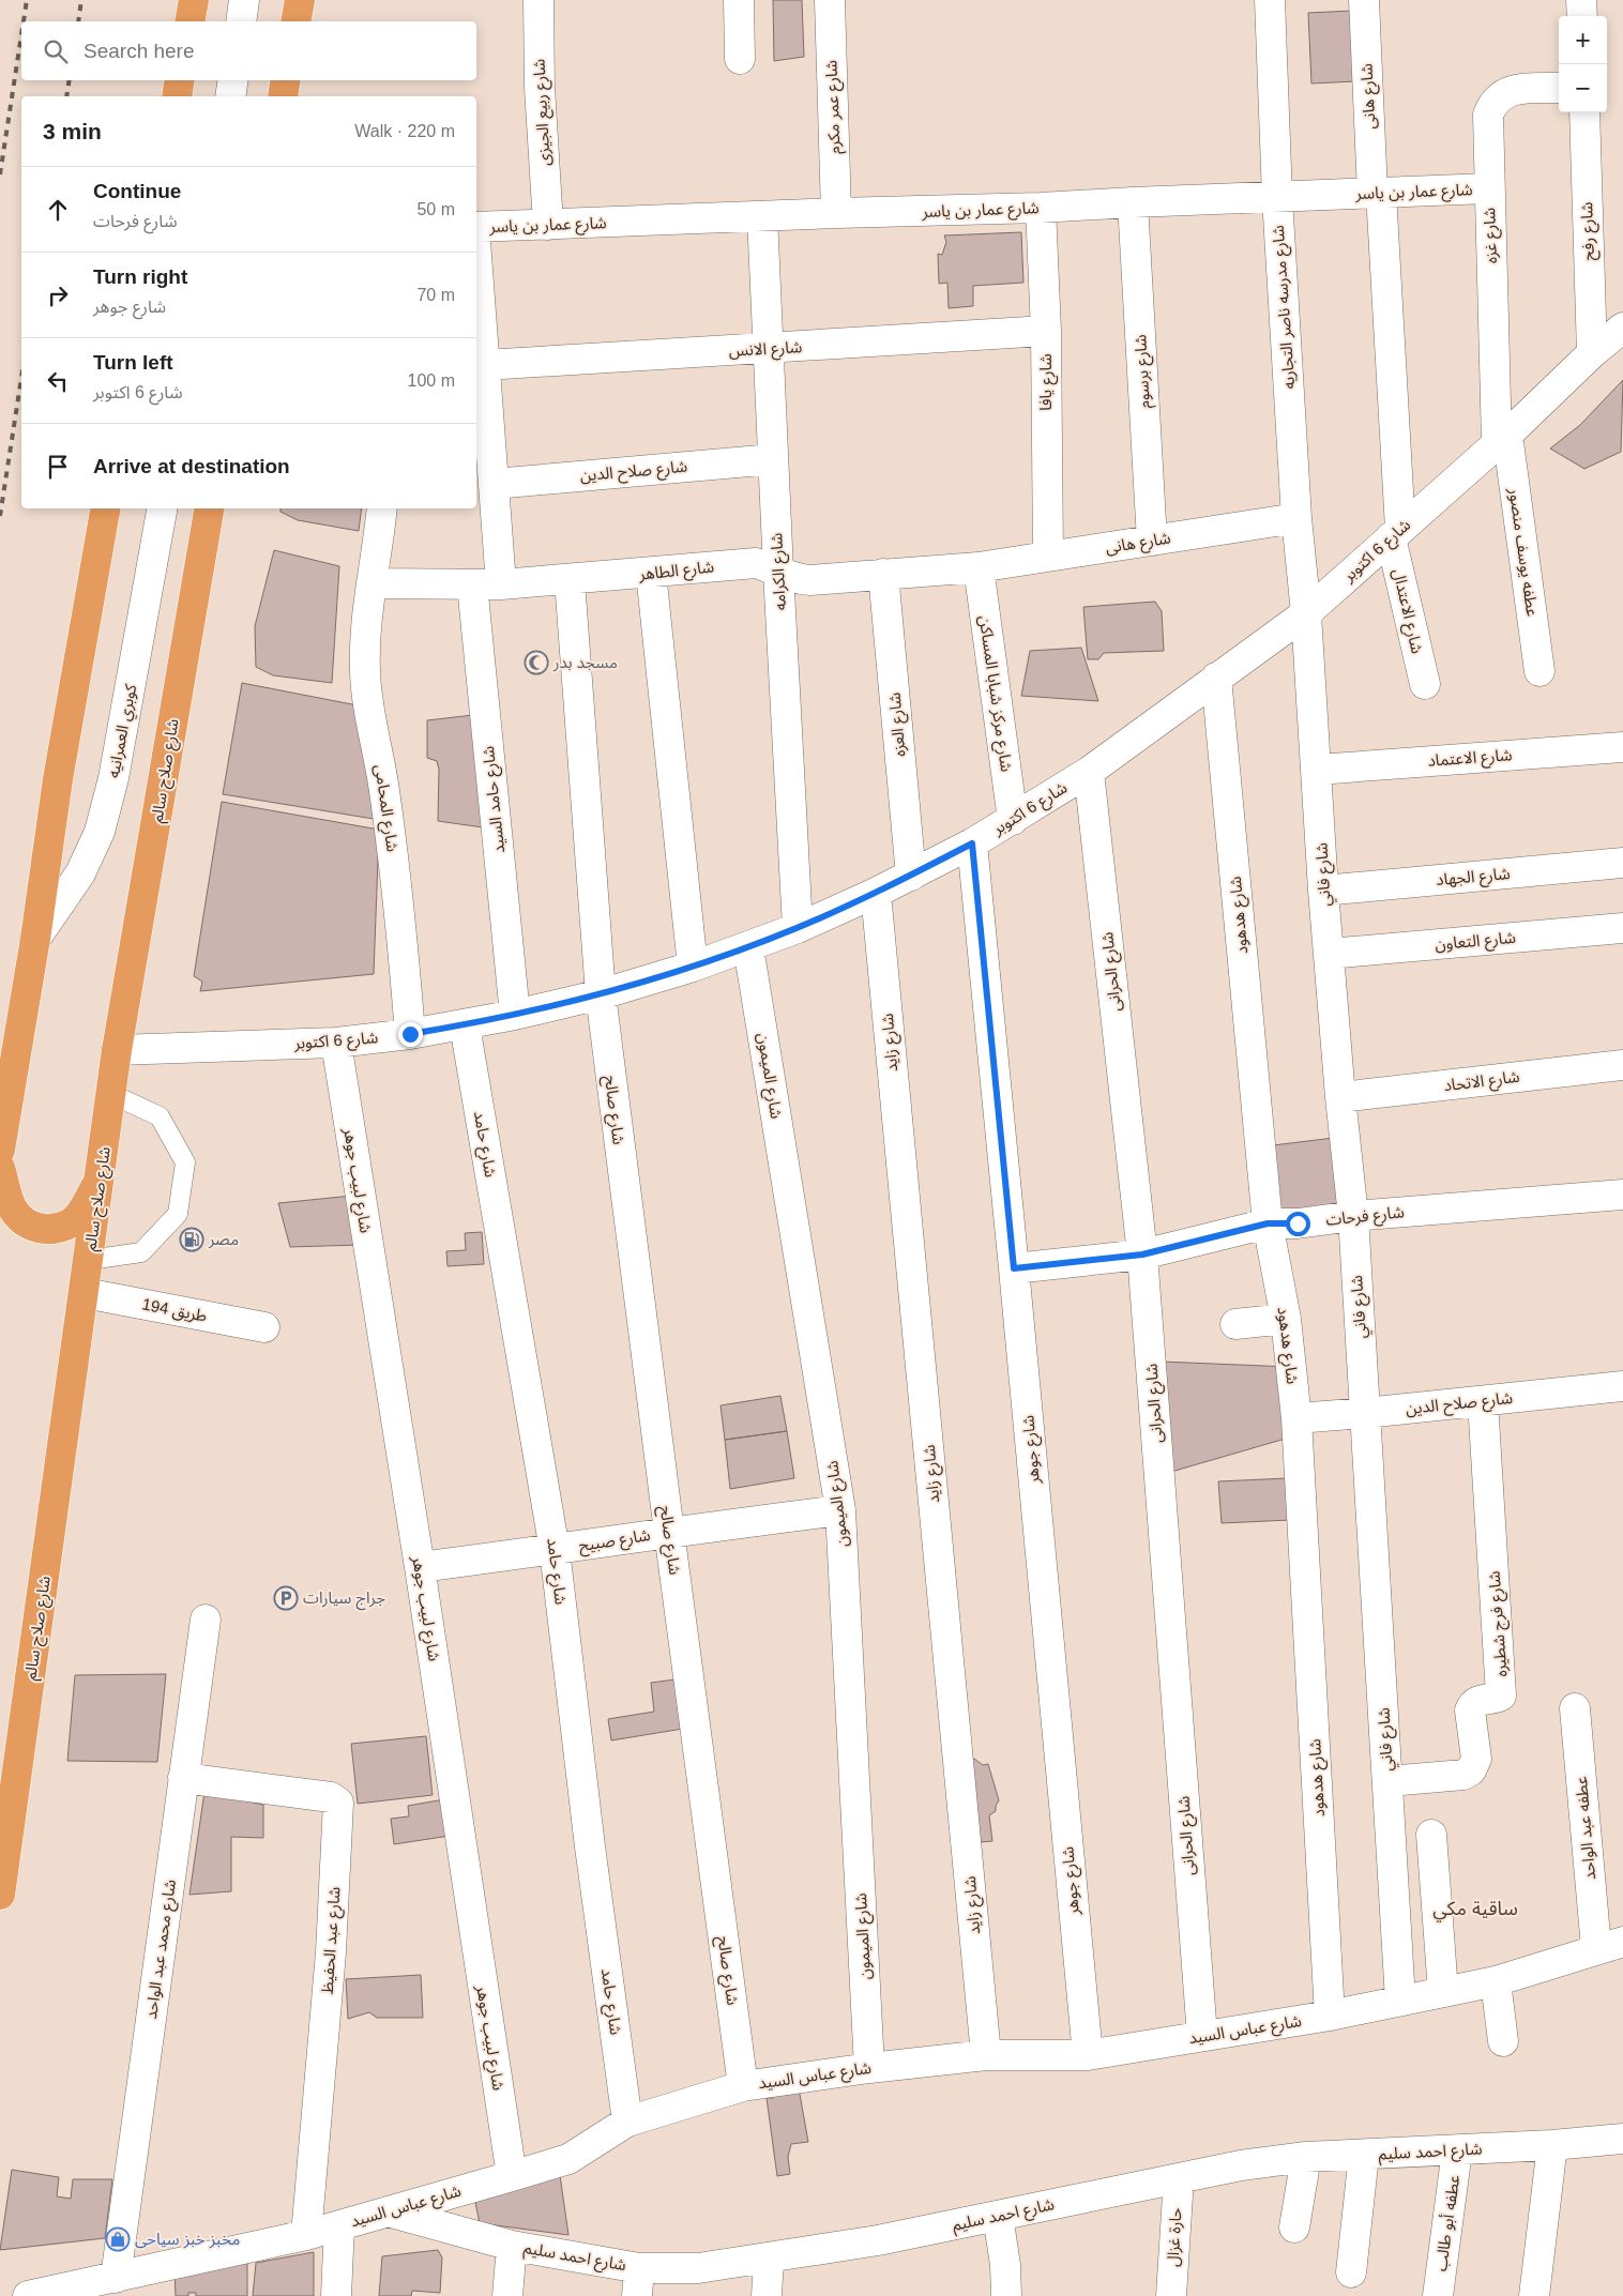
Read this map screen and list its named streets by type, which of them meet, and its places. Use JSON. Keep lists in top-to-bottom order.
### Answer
{
  "streets": {
    "highway": ["شارع صلاح سالم"],
    "street": [
      "شارع هانى",
      "شارع عمر مكرم",
      "شارع ربيع الجيزى",
      "شارع عمار بن ياسر",
      "شارع رفح",
      "شارع غزه",
      "شارع مدرسه ناصر التجاريه",
      "شارع الانس",
      "شارع برسوم",
      "شارع يافا",
      "شارع صلاح الدين",
      "شارع 6 اكتوبر",
      "عطفه يوسف منصور",
      "شارع الطاهر",
      "شارع الكرامه",
      "شارع الاعتدال",
      "شارع مركز شبابا المساكن",
      "شارع العزه",
      "كوبري العمرانيه",
      "شارع الاعتماد",
      "شارع حامد السيد",
      "شارع المحامى",
      "شارع فاني",
      "شارع الجهاد",
      "شارع هدهود",
      "شارع التعاون",
      "شارع الحرانى",
      "شارع زايد",
      "شارع الميمون",
      "شارع الاتحاد",
      "شارع صالح",
      "شارع حامد",
      "شارع لبيب جوهر",
      "شارع فرحات",
      "طريق 194",
      "شارع جوهر",
      "شارع صبيح",
      "شارع فرج شطيره",
      "عطفه عبد الواحد",
      "شارع عبد الحفيظ",
      "شارع محمد عبد الواحد",
      "شارع عباس السيد",
      "شارع احمد سليم",
      "عطفه أبو طالب",
      "حارة غزال"
    ]
  },
  "crossings": [
    ["شارع هانى", "شارع عمار بن ياسر"],
    ["شارع هانى", "شارع مدرسه ناصر التجاريه"],
    ["شارع هانى", "شارع برسوم"],
    ["شارع هانى", "شارع يافا"],
    ["شارع هانى", "شارع الطاهر"],
    ["شارع هانى", "شارع مركز شبابا المساكن"],
    ["شارع عمر مكرم", "شارع عمار بن ياسر"],
    ["شارع ربيع الجيزى", "شارع عمار بن ياسر"],
    ["شارع عمار بن ياسر", "شارع غزه"],
    ["شارع عمار بن ياسر", "شارع مدرسه ناصر التجاريه"],
    ["شارع عمار بن ياسر", "شارع برسوم"],
    ["شارع عمار بن ياسر", "شارع يافا"],
    ["شارع عمار بن ياسر", "شارع الكرامه"],
    ["شارع رفح", "شارع 6 اكتوبر"],
    ["شارع غزه", "شارع 6 اكتوبر"],
    ["شارع غزه", "عطفه يوسف منصور"],
    ["شارع مدرسه ناصر التجاريه", "شارع 6 اكتوبر"],
    ["شارع مدرسه ناصر التجاريه", "شارع فاني"],
    ["شارع الانس", "شارع يافا"],
    ["شارع الانس", "شارع الكرامه"],
    ["شارع صلاح الدين", "شارع الكرامه"],
    ["شارع صلاح الدين", "شارع فاني"],
    ["شارع صلاح الدين", "شارع هدهود"],
    ["شارع صلاح الدين", "شارع فرج شطيره"],
    ["شارع 6 اكتوبر", "عطفه يوسف منصور"],
    ["شارع 6 اكتوبر", "شارع الكرامه"],
    ["شارع 6 اكتوبر", "شارع الاعتدال"],
    ["شارع 6 اكتوبر", "شارع مركز شبابا المساكن"],
    ["شارع 6 اكتوبر", "شارع العزه"],
    ["شارع 6 اكتوبر", "شارع صلاح سالم"],
    ["شارع 6 اكتوبر", "شارع حامد السيد"],
    ["شارع 6 اكتوبر", "شارع المحامى"],
    ["شارع 6 اكتوبر", "شارع فاني"],
    ["شارع 6 اكتوبر", "شارع هدهود"],
    ["شارع 6 اكتوبر", "شارع الحرانى"],
    ["شارع 6 اكتوبر", "شارع زايد"],
    ["شارع 6 اكتوبر", "شارع الميمون"],
    ["شارع 6 اكتوبر", "شارع صالح"],
    ["شارع 6 اكتوبر", "شارع حامد"],
    ["شارع 6 اكتوبر", "شارع لبيب جوهر"],
    ["شارع 6 اكتوبر", "شارع جوهر"],
    ["شارع الطاهر", "شارع الكرامه"],
    ["شارع الطاهر", "شارع مركز شبابا المساكن"],
    ["شارع الطاهر", "شارع العزه"],
    ["شارع الطاهر", "شارع حامد السيد"],
    ["شارع الطاهر", "شارع المحامى"],
    ["شارع الطاهر", "شارع صالح"],
    ["شارع الاعتماد", "شارع فاني"],
    ["شارع صلاح سالم", "طريق 194"],
    ["شارع فاني", "شارع الجهاد"],
    ["شارع فاني", "شارع التعاون"],
    ["شارع فاني", "شارع الاتحاد"],
    ["شارع فاني", "شارع فرحات"],
    ["شارع فاني", "شارع فرج شطيره"],
    ["شارع فاني", "شارع عباس السيد"],
    ["شارع هدهود", "شارع فرحات"],
    ["شارع هدهود", "شارع عباس السيد"],
    ["شارع الحرانى", "شارع فرحات"],
    ["شارع الحرانى", "شارع عباس السيد"],
    ["شارع زايد", "شارع عباس السيد"],
    ["شارع الميمون", "شارع صبيح"],
    ["شارع الميمون", "شارع عباس السيد"],
    ["شارع صالح", "شارع صبيح"],
    ["شارع صالح", "شارع عباس السيد"],
    ["شارع حامد", "شارع صبيح"],
    ["شارع حامد", "شارع عباس السيد"],
    ["شارع لبيب جوهر", "شارع صبيح"],
    ["شارع لبيب جوهر", "شارع عباس السيد"],
    ["شارع فرحات", "شارع جوهر"],
    ["شارع جوهر", "شارع عباس السيد"],
    ["عطفه عبد الواحد", "شارع عباس السيد"],
    ["شارع عبد الحفيظ", "شارع محمد عبد الواحد"],
    ["شارع عبد الحفيظ", "شارع عباس السيد"],
    ["شارع محمد عبد الواحد", "شارع عباس السيد"],
    ["شارع عباس السيد", "شارع احمد سليم"],
    ["شارع احمد سليم", "عطفه أبو طالب"],
    ["شارع احمد سليم", "حارة غزال"]
  ],
  "districts": ["ساقية مكي"],
  "places": {
    "mosque": ["مسجد بدر"],
    "fuel station": ["مصر"],
    "parking": ["جراج سيارات"],
    "shop": ["مخبز خبز سياحى"]
  },
  "page": {
    "map_buttons": ["+", "−"],
    "search": "Search here",
    "heading": ["3 min", "Walk · 220 m"],
    "list": [
      ["Continue", "شارع فرحات", "50 m"],
      ["Turn right", "شارع جوهر", "70 m"],
      ["Turn left", "شارع 6 اكتوبر", "100 m"],
      "Arrive at destination"
    ]
  }
}
